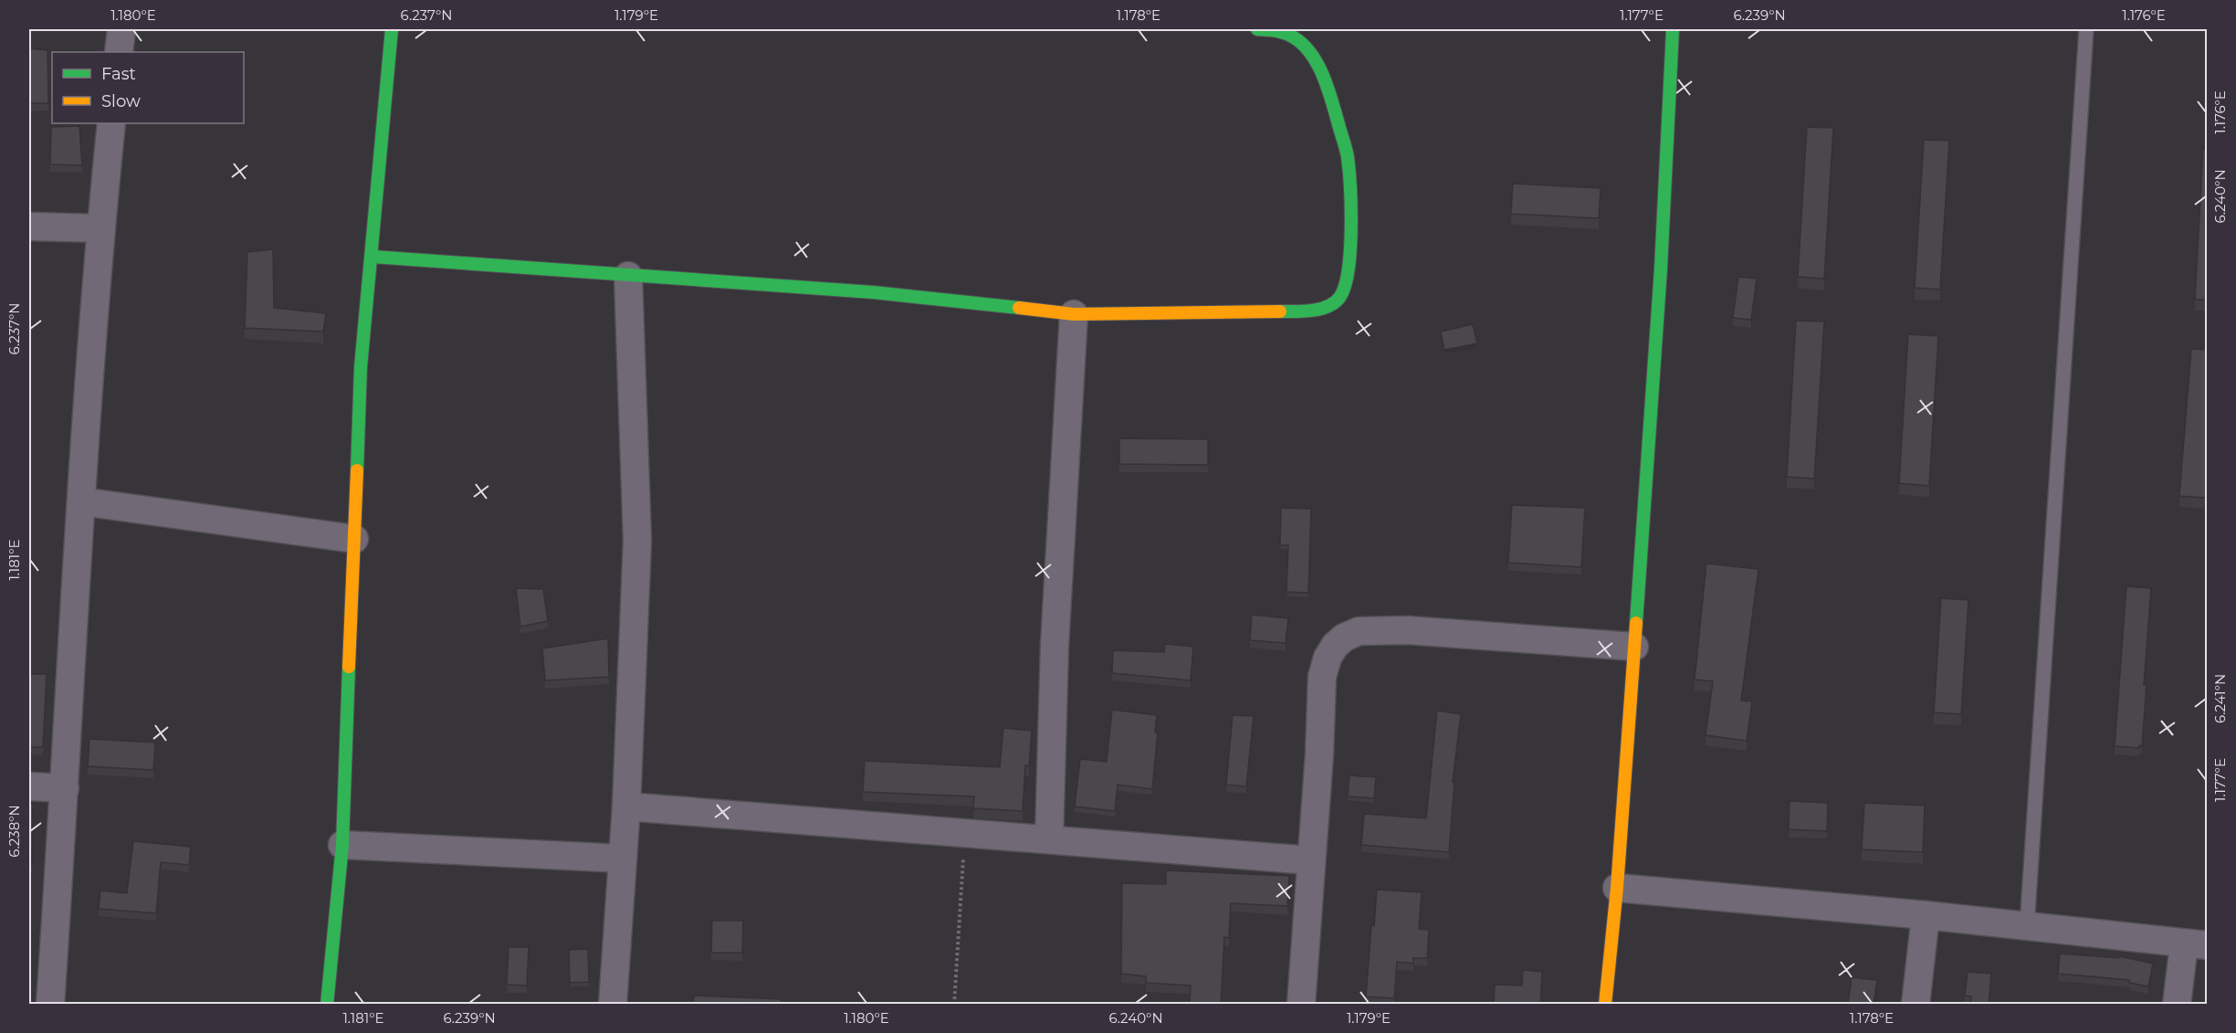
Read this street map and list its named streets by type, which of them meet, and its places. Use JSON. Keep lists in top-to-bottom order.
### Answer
{
  "legend": ["Fast", "Slow"],
  "coordinates": [
    "1.180°E",
    "6.237°N",
    "1.179°E",
    "1.178°E",
    "1.177°E",
    "6.239°N",
    "1.176°E",
    "6.240°N",
    "1.181°E",
    "6.241°N",
    "6.238°N"
  ]
}
